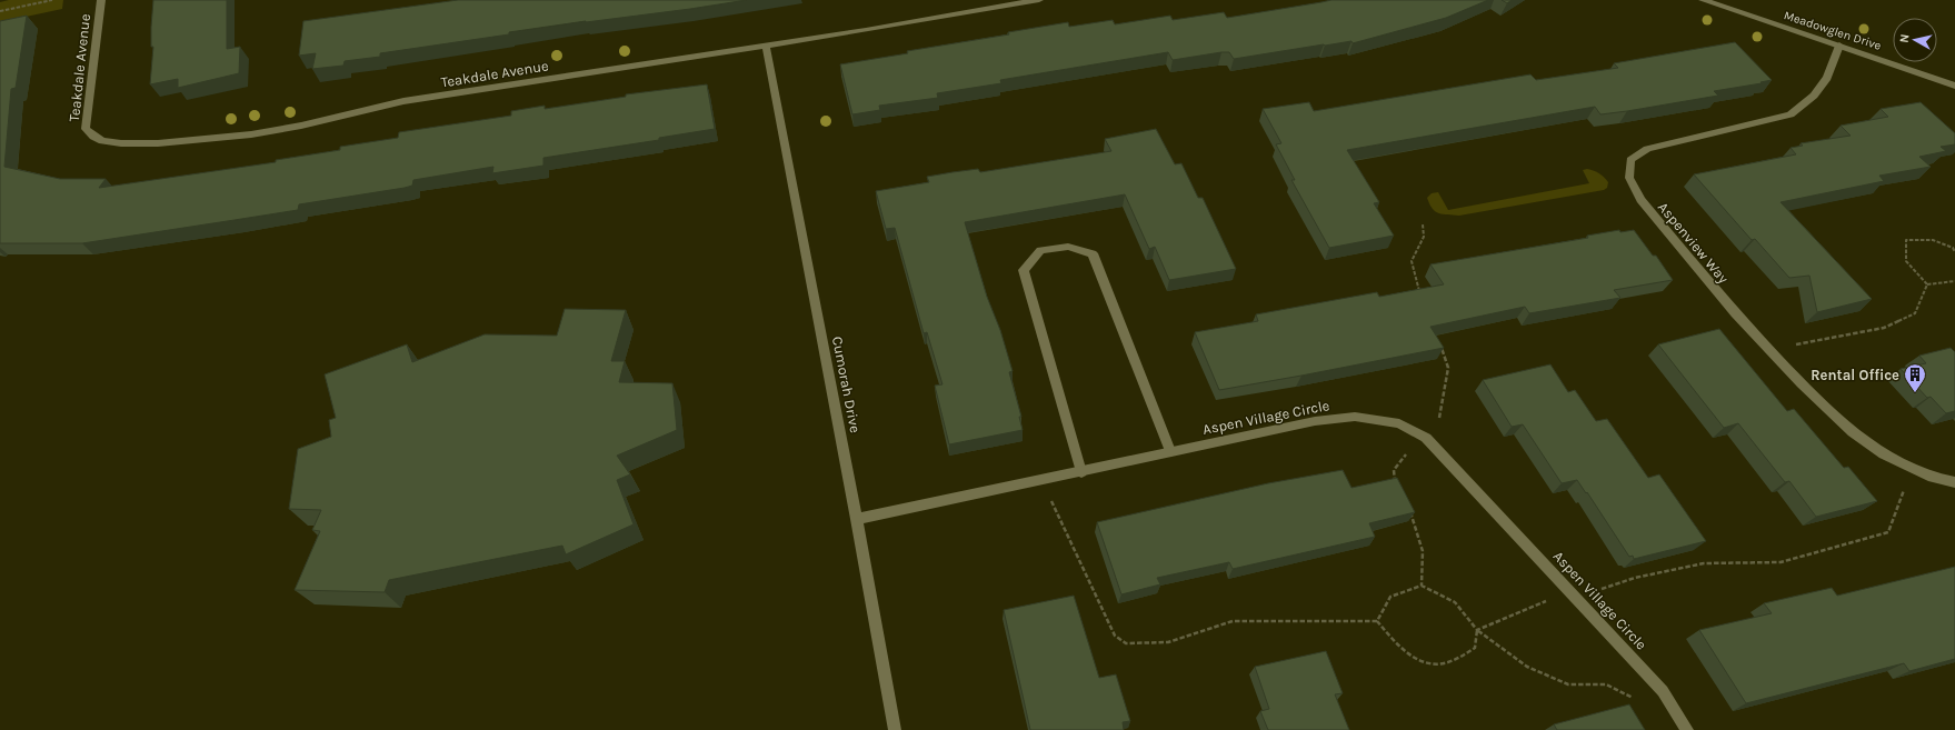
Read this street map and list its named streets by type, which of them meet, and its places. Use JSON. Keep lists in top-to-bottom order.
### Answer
{
  "streets": {
    "street": [
      "Meadowglen Drive",
      "Teakdale Avenue",
      "Aspenview Way",
      "Cumorah Drive",
      "Aspen Village Circle"
    ]
  },
  "crossings": [
    ["Meadowglen Drive", "Aspenview Way"],
    ["Teakdale Avenue", "Cumorah Drive"],
    ["Cumorah Drive", "Aspen Village Circle"]
  ],
  "places": {
    "building": ["Rental Office"]
  },
  "north": "left"
}
